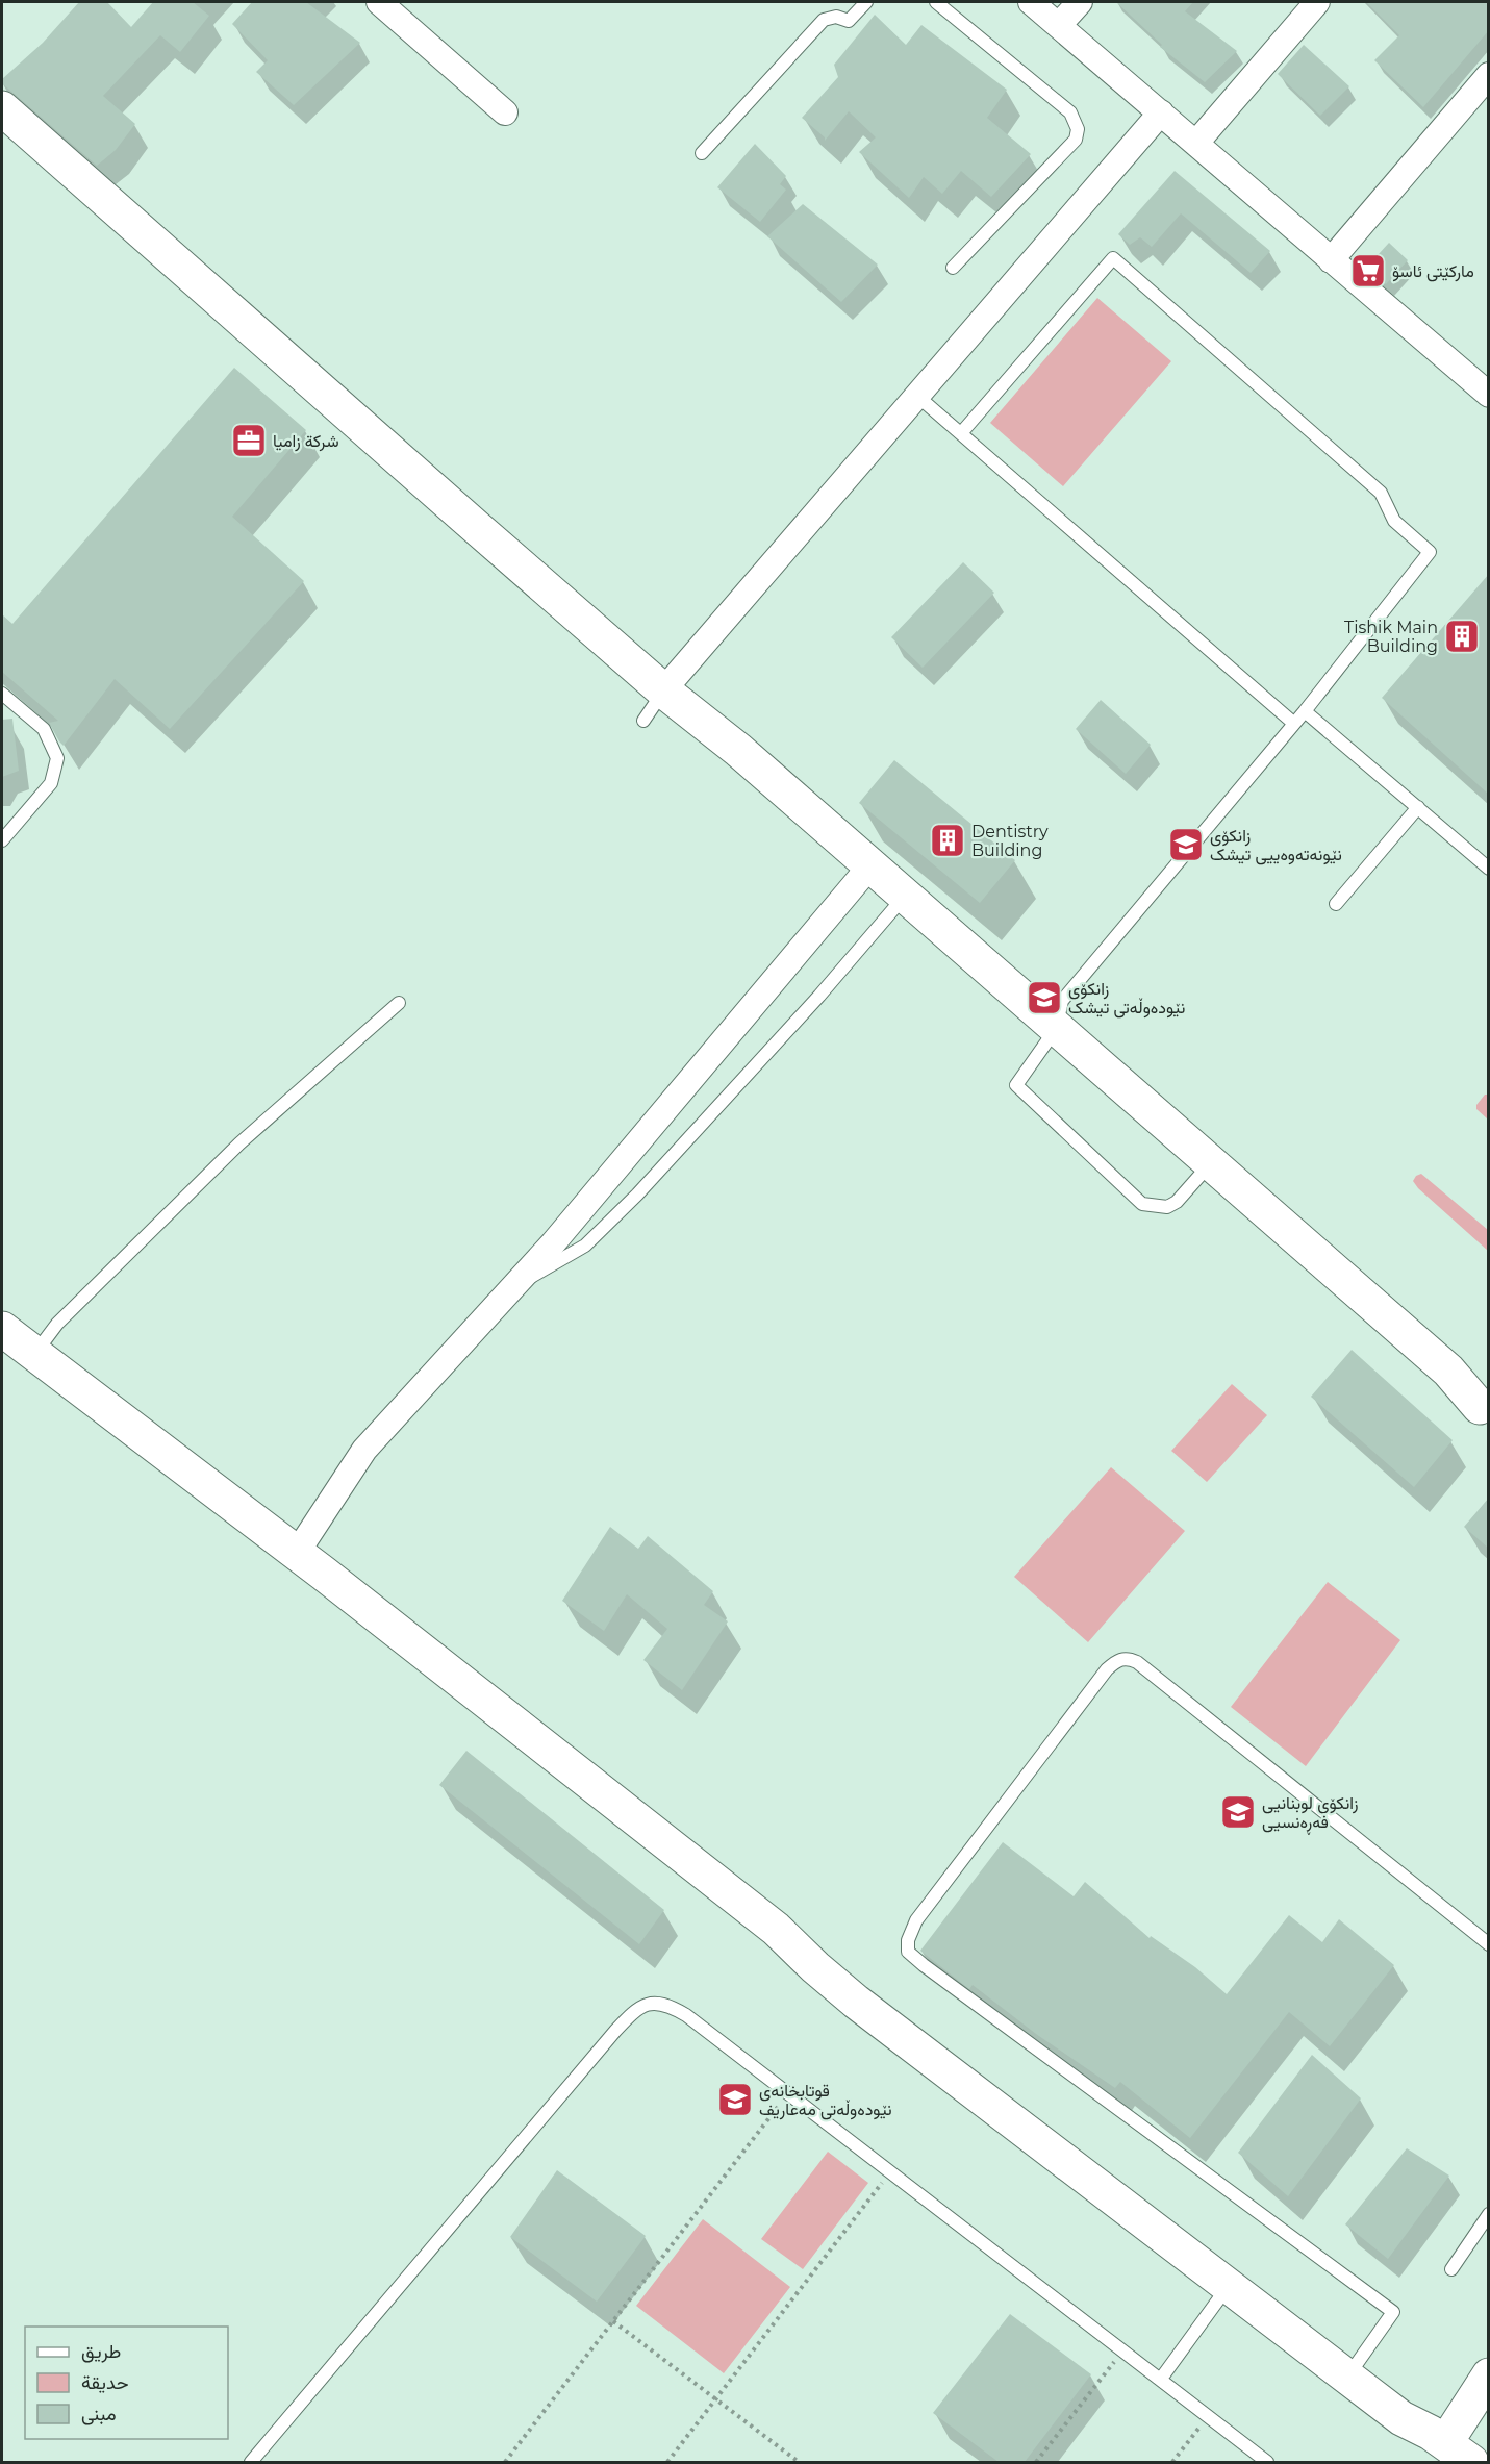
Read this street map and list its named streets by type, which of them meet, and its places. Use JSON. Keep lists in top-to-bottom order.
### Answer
{
  "places": {
    "supermarket": ["مارکێتی ئاسۆ"],
    "office": ["شركة زاميا"],
    "building": ["Tishik Main Building", "Dentistry Building"],
    "school or university": [
      "زانکۆی نێونەتەوەییی تیشک",
      "زانکۆی نێودەوڵەتی تیشک",
      "زانکۆی لوبنانیی فەڕەنسیی",
      "قوتابخانەی نێودەوڵەتی مەعاریف"
    ]
  },
  "legend": ["طريق", "حديقة", "مبنى"]
}
